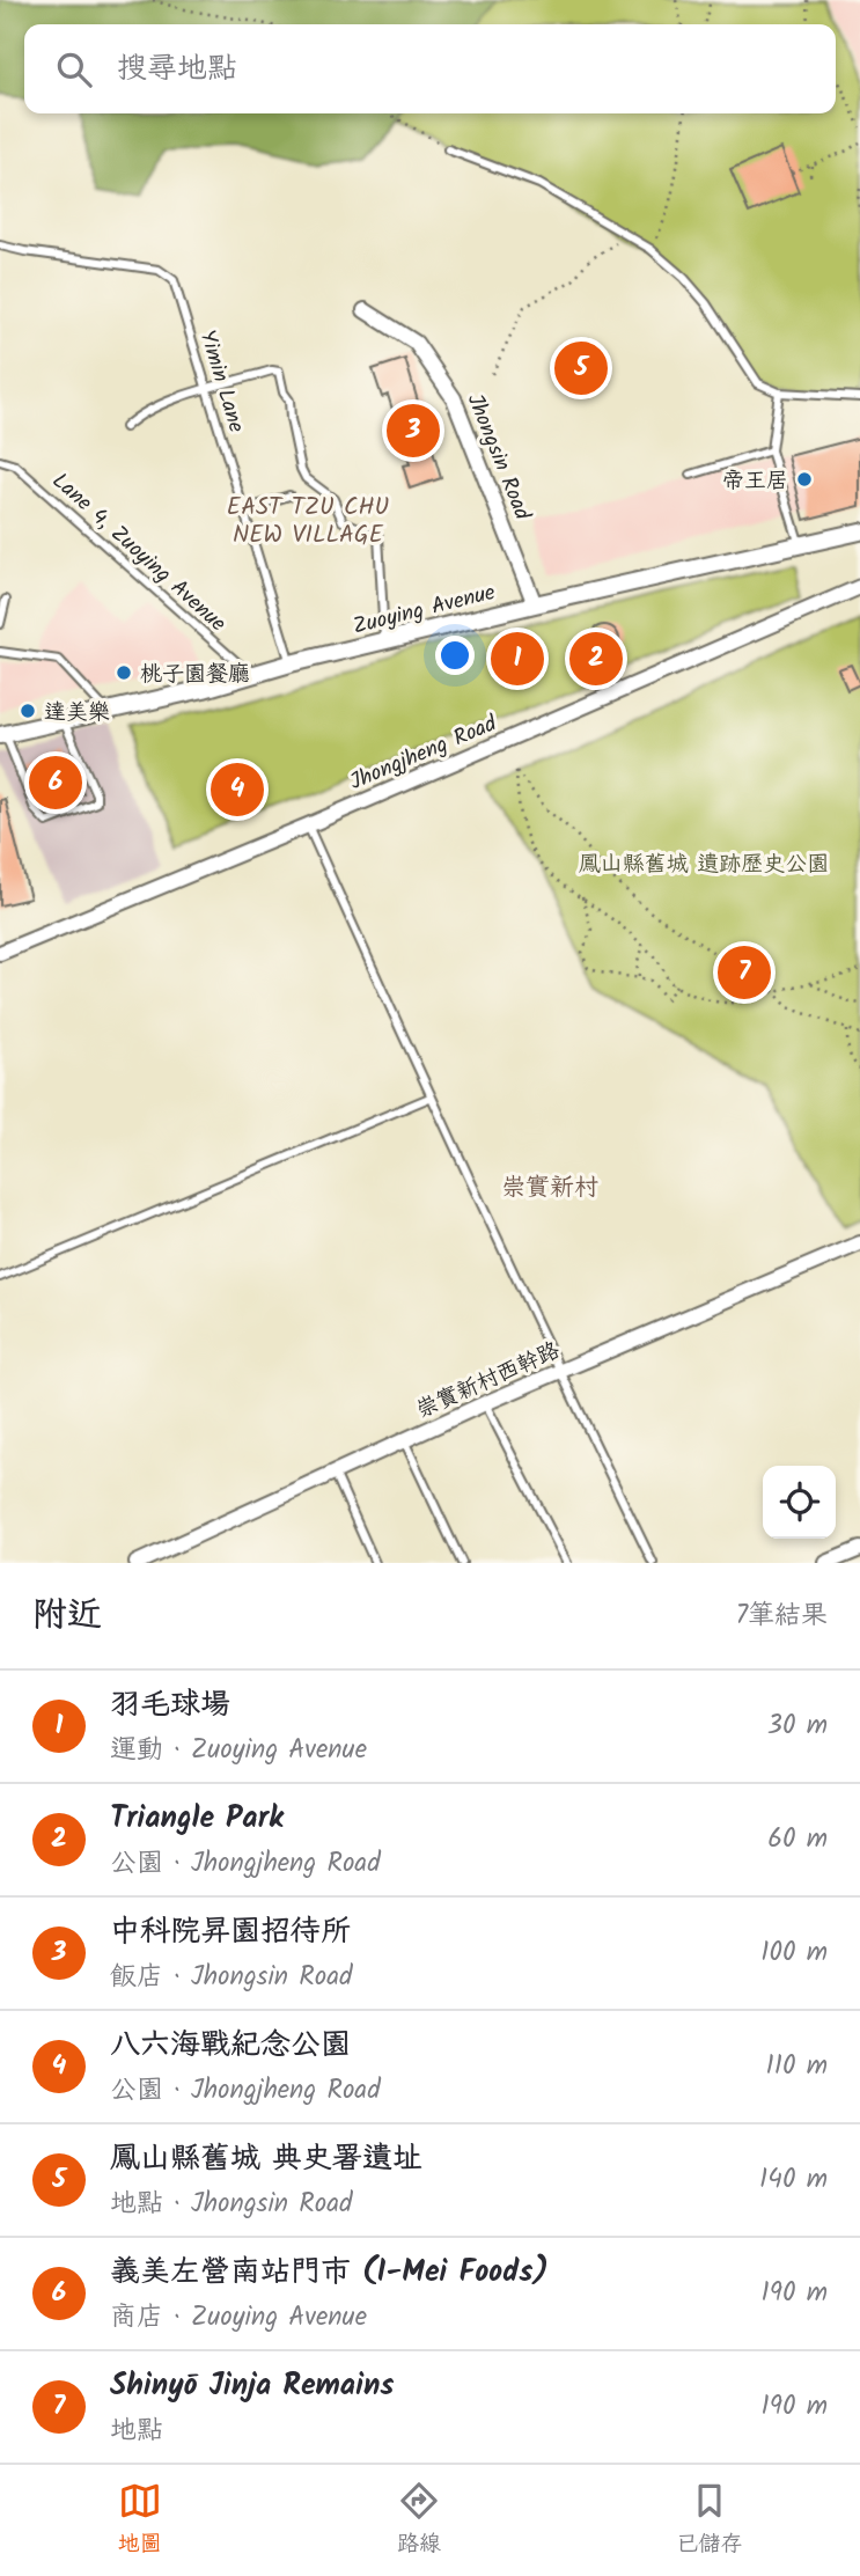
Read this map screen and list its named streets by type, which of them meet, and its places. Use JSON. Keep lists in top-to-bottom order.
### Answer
{
  "streets": {
    "street": [
      "Jhongsin Road",
      "Zuoying Avenue",
      "Jhongjheng Road",
      "崇實新村西幹路"
    ],
    "lane": ["Yimin Lane", "Lane 4, Zuoying Avenue"]
  },
  "crossings": [
    ["Yimin Lane", "Zuoying Avenue"],
    ["Jhongsin Road", "Zuoying Avenue"],
    ["Lane 4, Zuoying Avenue", "Zuoying Avenue"]
  ],
  "districts": ["EAST TZU CHU NEW VILLAGE", "崇實新村"],
  "parks": ["鳳山縣舊城 遺跡歷史公園"],
  "places": ["帝王居", "桃子園餐廳", "達美樂"],
  "page": {
    "search": "搜尋地點",
    "pins": [
      "5",
      "3",
      "1",
      "2",
      "6",
      "4",
      "7"
    ],
    "heading": ["附近", "7筆結果"],
    "list": [
      {
        "mark": "1",
        "name": "羽毛球場",
        "note": "運動 · Zuoying Avenue",
        "value": "30 m"
      },
      {
        "mark": "2",
        "name": "Triangle Park",
        "note": "公園 · Jhongjheng Road",
        "value": "60 m"
      },
      {
        "mark": "3",
        "name": "中科院昇園招待所",
        "note": "飯店 · Jhongsin Road",
        "value": "100 m"
      },
      {
        "mark": "4",
        "name": "八六海戰紀念公園",
        "note": "公園 · Jhongjheng Road",
        "value": "110 m"
      },
      {
        "mark": "5",
        "name": "鳳山縣舊城 典史署遺址",
        "note": "地點 · Jhongsin Road",
        "value": "140 m"
      },
      {
        "mark": "6",
        "name": "義美左營南站門市 (I-Mei Foods)",
        "note": "商店 · Zuoying Avenue",
        "value": "190 m"
      },
      {
        "mark": "7",
        "name": "Shinyō Jinja Remains",
        "note": "地點",
        "value": "190 m"
      }
    ],
    "nav": ["地圖", "路線", "已儲存"]
  }
}
